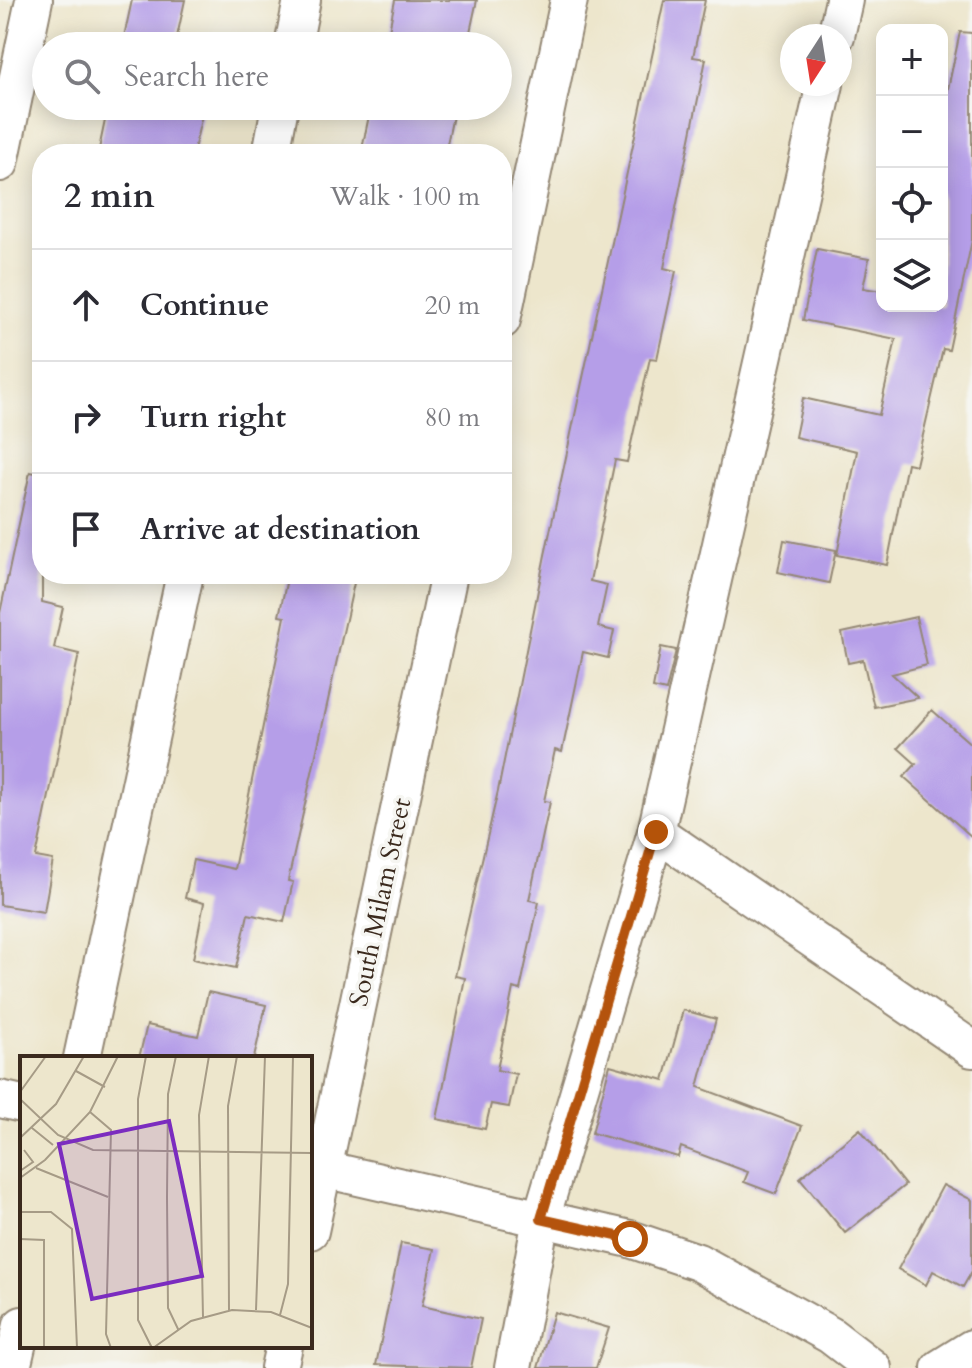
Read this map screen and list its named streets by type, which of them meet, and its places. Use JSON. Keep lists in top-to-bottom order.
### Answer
{
  "streets": {
    "street": ["South Milam Street"]
  },
  "north": "bottom",
  "page": {
    "map_buttons": ["+", "−"],
    "search": "Search here",
    "heading": ["2 min", "Walk · 100 m"],
    "list": [
      ["Continue", "20 m"],
      ["Turn right", "80 m"],
      "Arrive at destination"
    ]
  }
}
